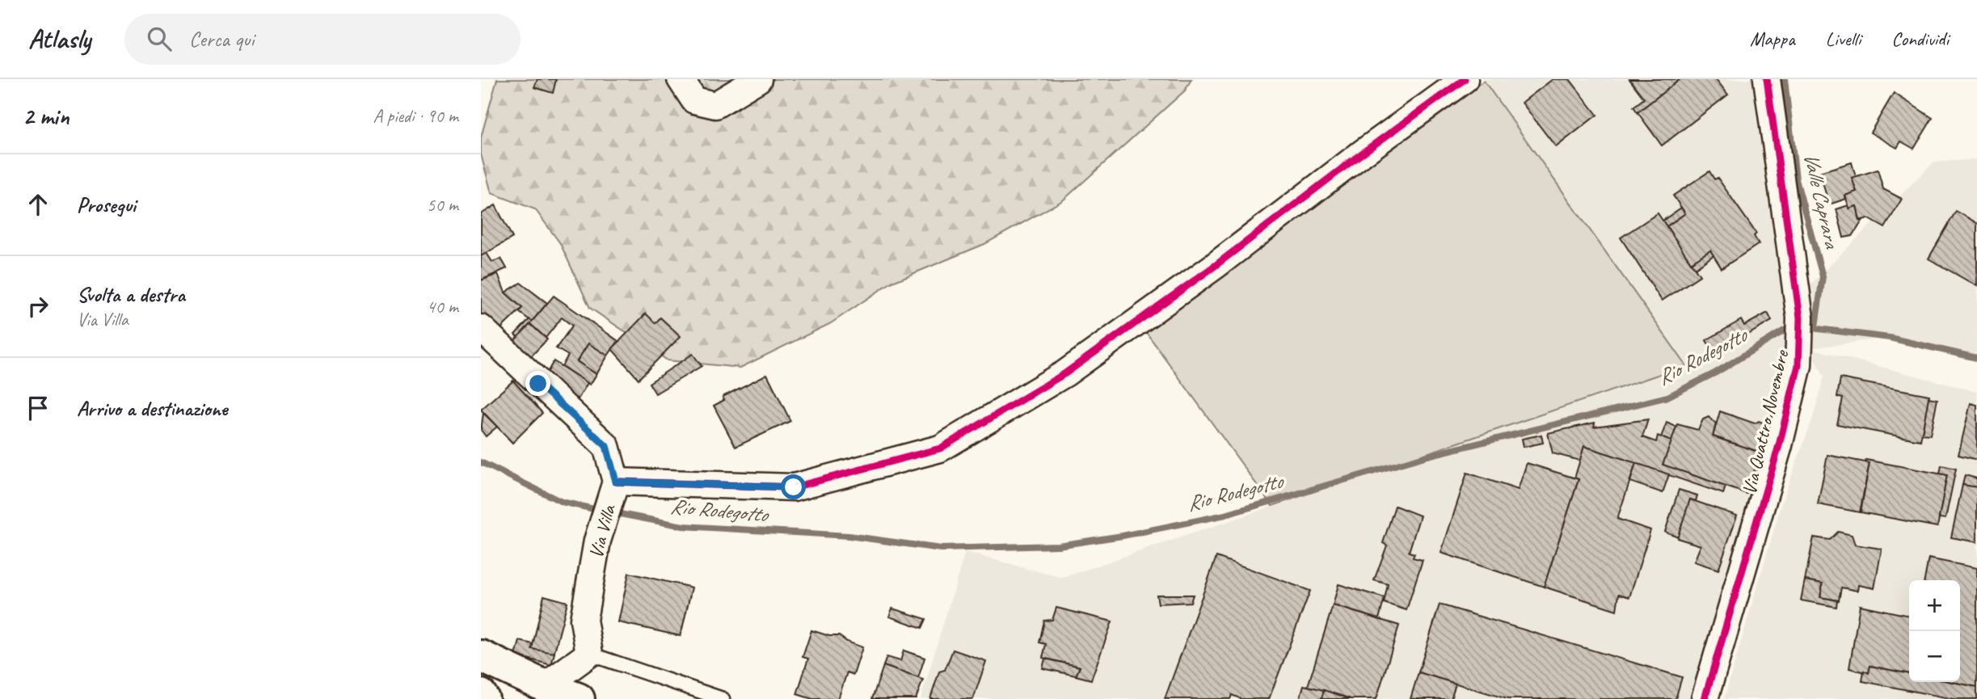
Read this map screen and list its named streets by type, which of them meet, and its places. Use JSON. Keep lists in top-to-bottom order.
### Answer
{
  "streets": {
    "street": ["Via Quattro Novembre", "Via Villa"]
  },
  "water": ["Valle Caprara", "Rio Rodegotto"],
  "page": {
    "header": "Atlasly",
    "search": "Cerca qui",
    "nav": ["Mappa", "Livelli", "Condividi"],
    "heading": ["2 min", "A piedi · 90 m"],
    "list": [
      ["Prosegui", "50 m"],
      ["Svolta a destra", "Via Villa", "40 m"],
      "Arrivo a destinazione"
    ],
    "map_buttons": ["+", "−"]
  }
}
